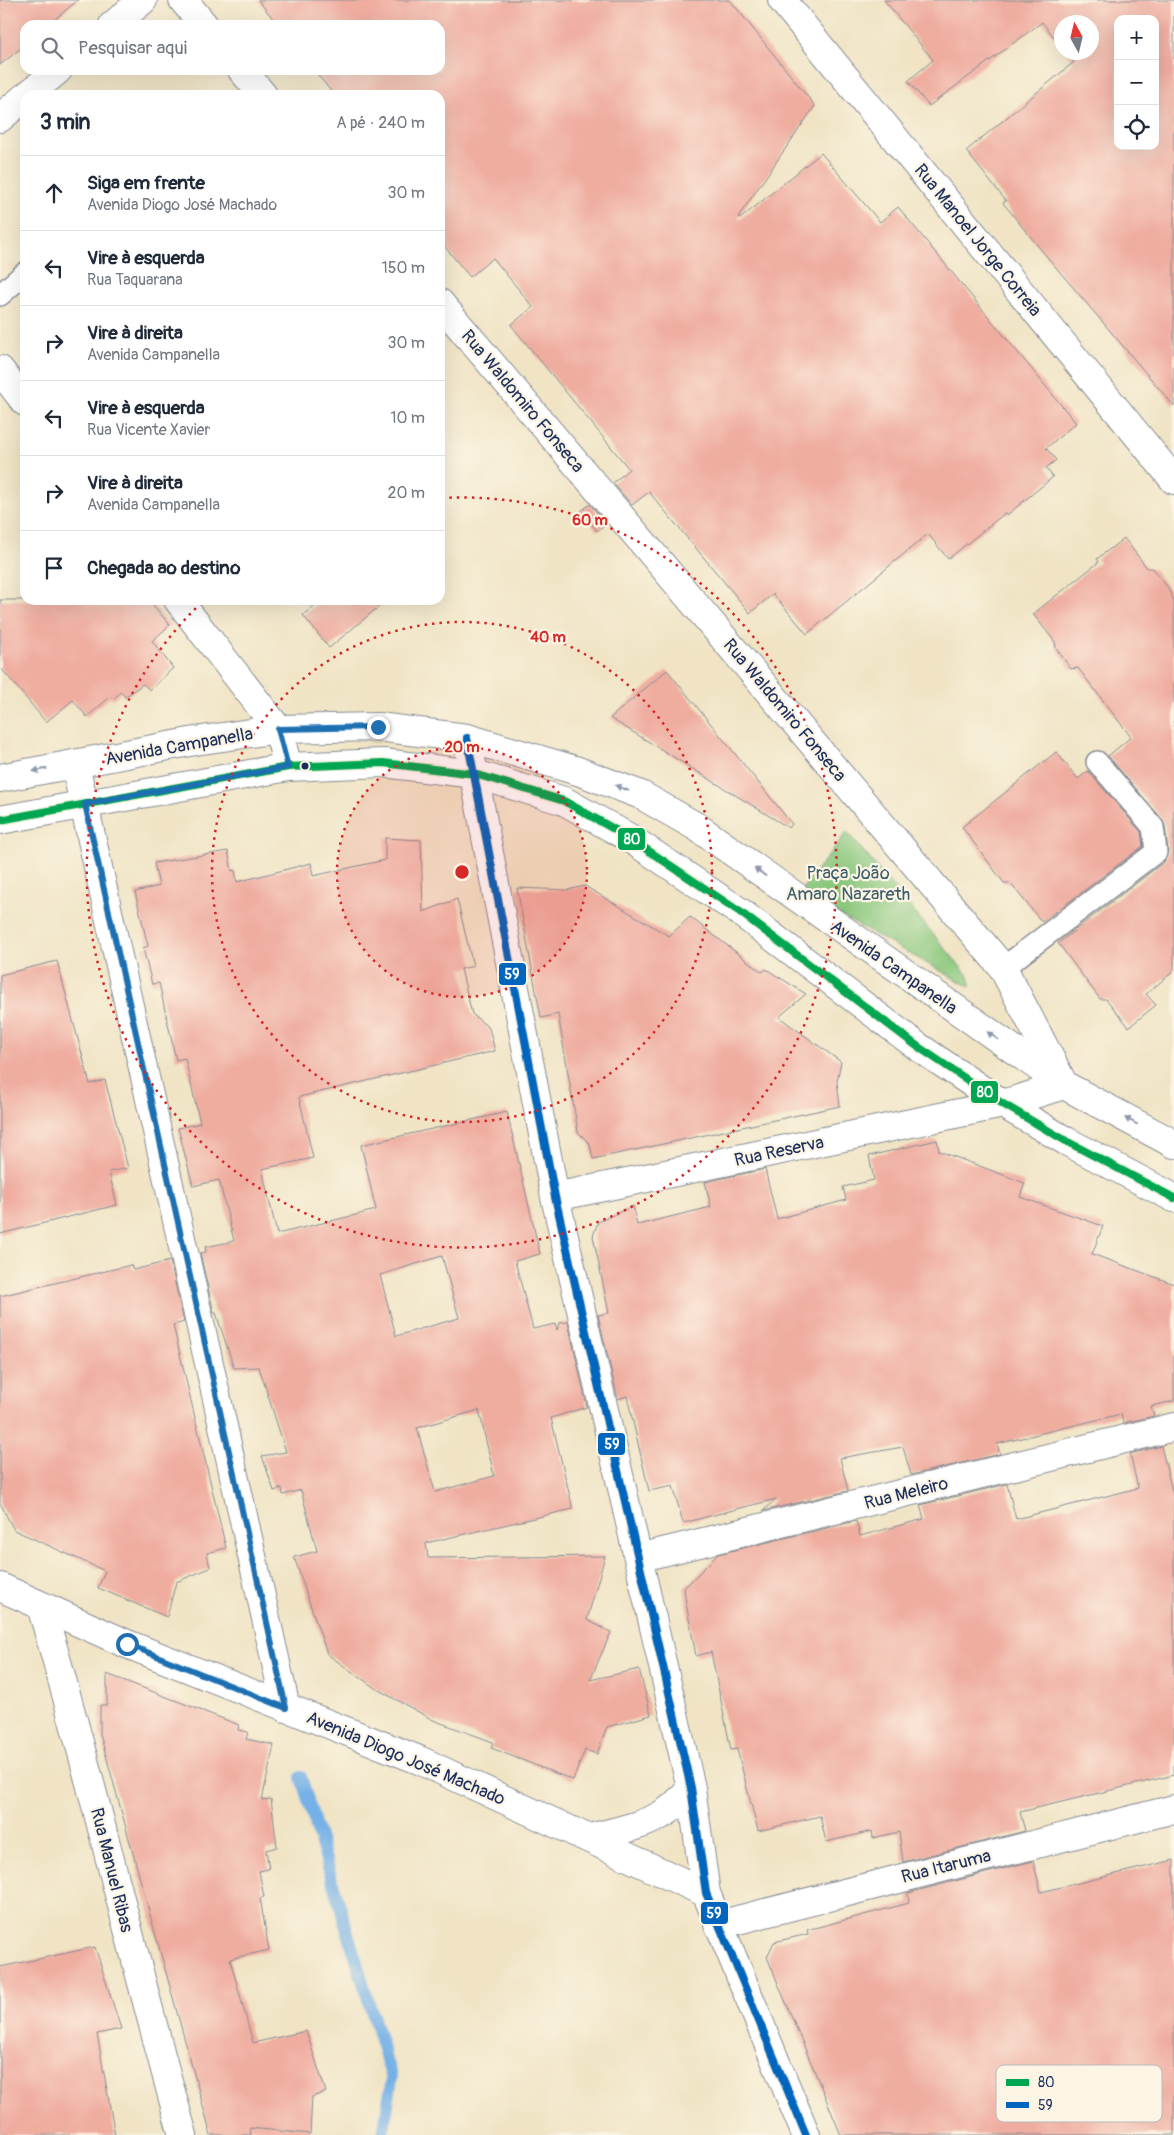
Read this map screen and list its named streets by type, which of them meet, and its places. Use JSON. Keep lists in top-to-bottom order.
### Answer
{
  "streets": {
    "street": [
      "Rua Manoel Jorge Correia",
      "Rua Waldomiro Fonseca",
      "Avenida Campanella",
      "Rua Reserva",
      "Rua Meleiro",
      "Avenida Diogo José Machado",
      "Rua Itaruma",
      "Rua Manuel Ribas"
    ]
  },
  "crossings": [
    ["Rua Waldomiro Fonseca", "Avenida Campanella"],
    ["Avenida Diogo José Machado", "Rua Manuel Ribas"]
  ],
  "parks": ["Praça João Amaro Nazareth"],
  "lines": ["transit line 59", "transit line 80"],
  "legend": ["80", "59"],
  "north": "top",
  "page": {
    "map_buttons": ["+", "−"],
    "search": "Pesquisar aqui",
    "heading": ["3 min", "A pé · 240 m"],
    "list": [
      ["Siga em frente", "Avenida Diogo José Machado", "30 m"],
      ["Vire à esquerda", "Rua Taquarana", "150 m"],
      ["Vire à direita", "Avenida Campanella", "30 m"],
      ["Vire à esquerda", "Rua Vicente Xavier", "10 m"],
      ["Vire à direita", "Avenida Campanella", "20 m"],
      "Chegada ao destino"
    ]
  },
  "rings": ["60 m", "40 m", "20 m"]
}
